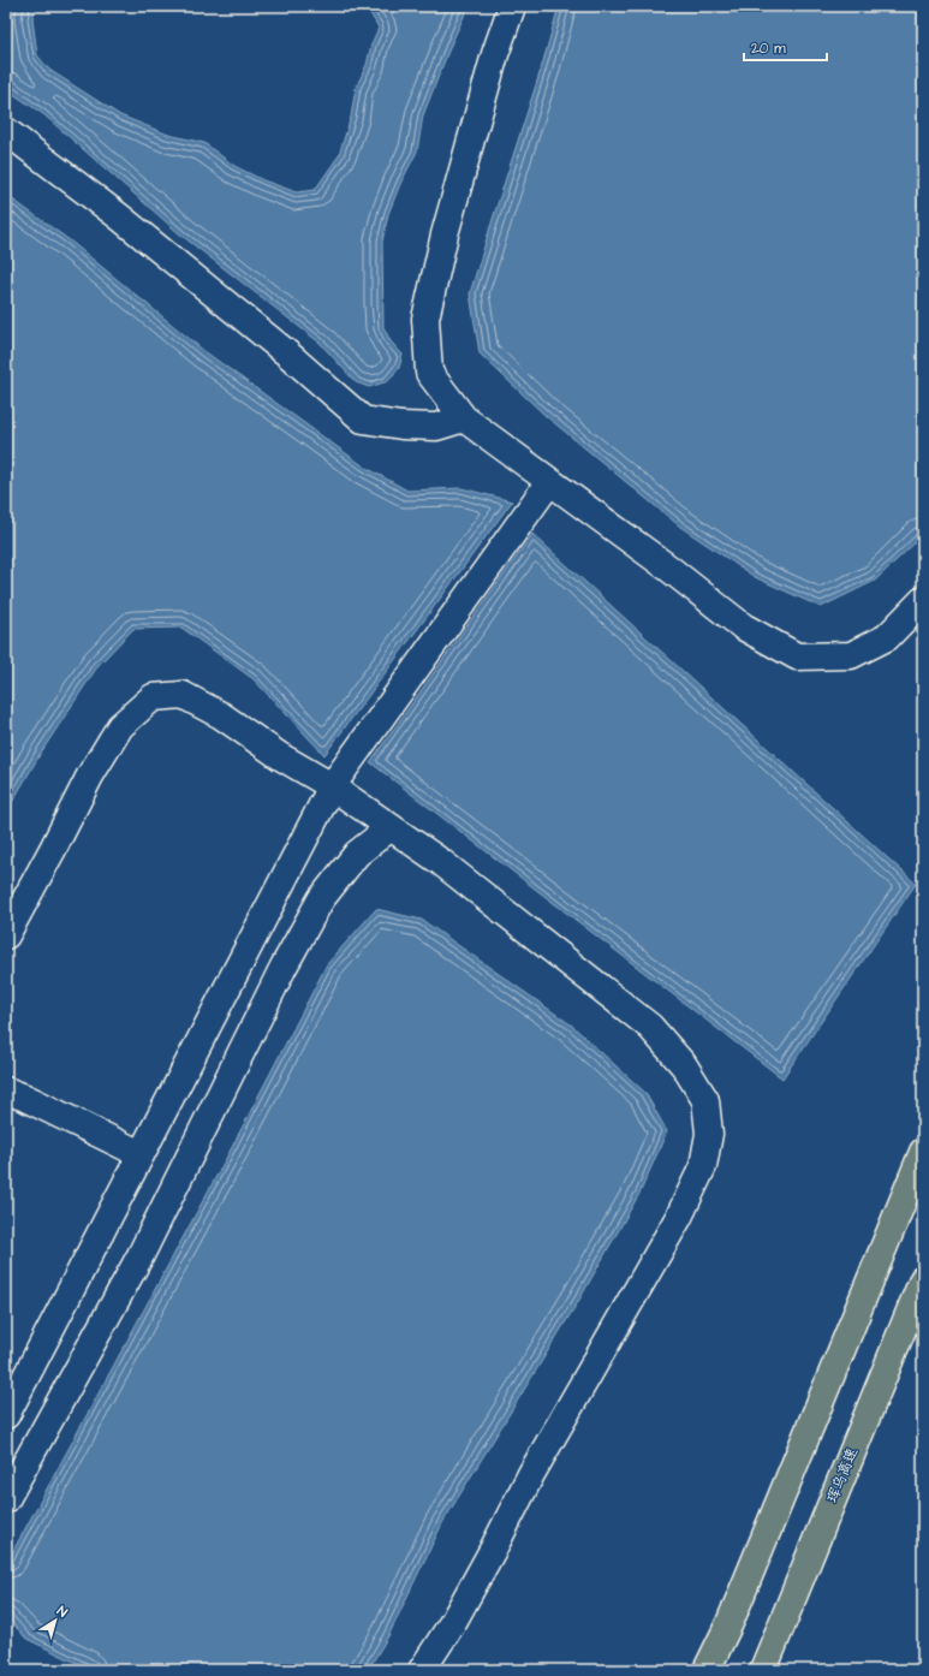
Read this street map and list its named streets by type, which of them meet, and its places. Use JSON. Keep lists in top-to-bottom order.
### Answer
{
  "streets": {
    "highway": ["珲乌高速"]
  },
  "scale_bar": "20 m",
  "north": "top right"
}
